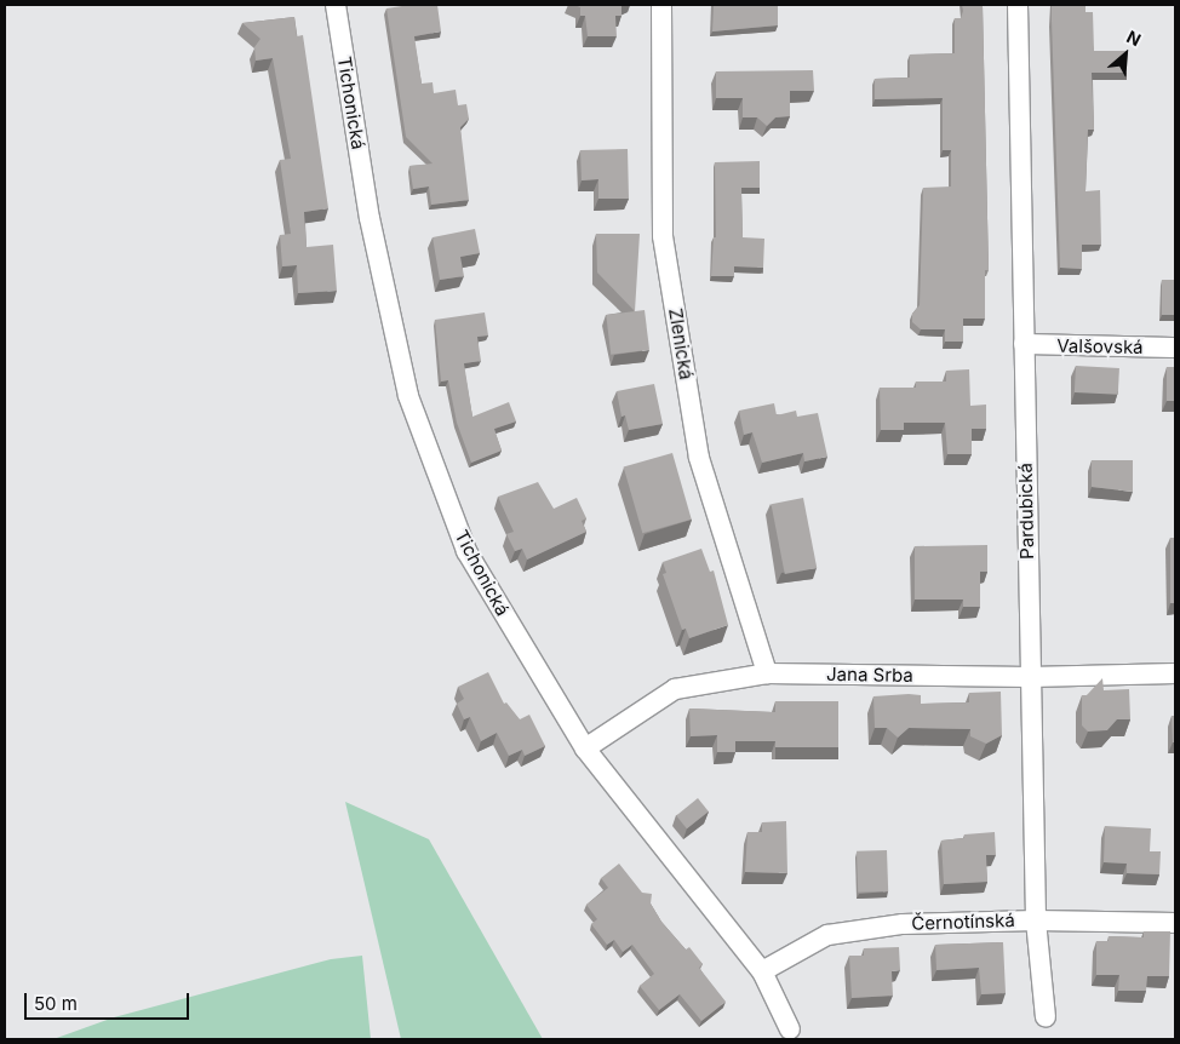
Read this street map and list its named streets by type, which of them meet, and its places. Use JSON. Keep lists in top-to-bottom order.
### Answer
{
  "streets": {
    "street": [
      "Tichonická",
      "Zlenická",
      "Valšovská",
      "Pardubická",
      "Jana Srba",
      "Černotínská"
    ]
  },
  "crossings": [
    ["Tichonická", "Jana Srba"],
    ["Tichonická", "Černotínská"],
    ["Zlenická", "Jana Srba"],
    ["Valšovská", "Pardubická"],
    ["Pardubická", "Jana Srba"],
    ["Pardubická", "Černotínská"]
  ],
  "scale_bar": "50 m",
  "north": "top right"
}
